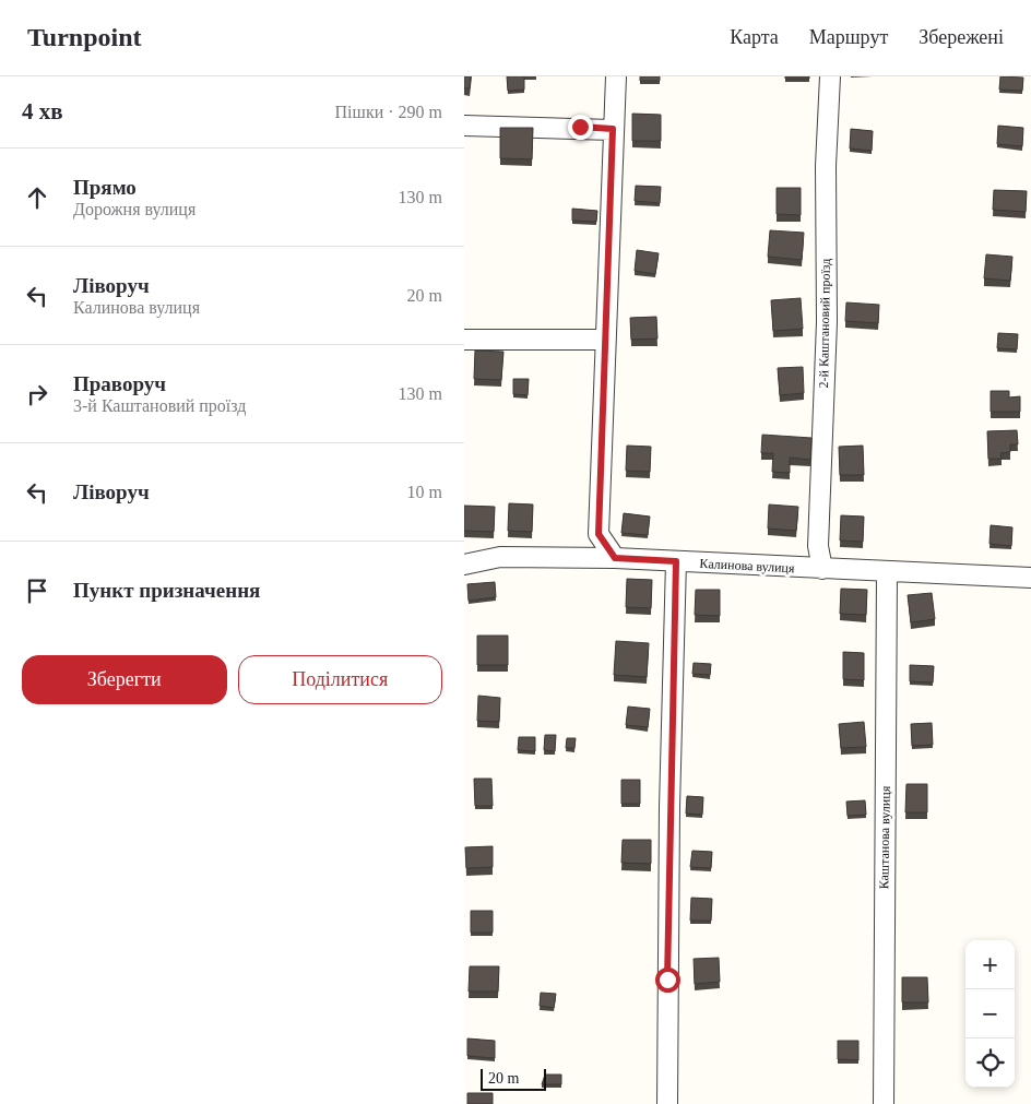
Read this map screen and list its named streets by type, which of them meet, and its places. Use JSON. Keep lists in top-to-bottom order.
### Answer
{
  "streets": {
    "street": ["2-й Каштановий проїзд", "Калинова вулиця", "Каштанова вулиця"]
  },
  "crossings": [
    ["2-й Каштановий проїзд", "Калинова вулиця"],
    ["Калинова вулиця", "Каштанова вулиця"]
  ],
  "scale_bar": "20 m",
  "page": {
    "header": "Turnpoint",
    "nav": ["Карта", "Маршрут", "Збережені"],
    "heading": ["4 хв", "Пішки · 290 m"],
    "list": [
      ["Прямо", "Дорожня вулиця", "130 m"],
      ["Ліворуч", "Калинова вулиця", "20 m"],
      ["Праворуч", "3-й Каштановий проїзд", "130 m"],
      ["Ліворуч", "10 m"],
      "Пункт призначення"
    ],
    "buttons": ["Зберегти", "Поділитися"],
    "map_buttons": ["+", "−"],
    "scale": "20 m"
  }
}
